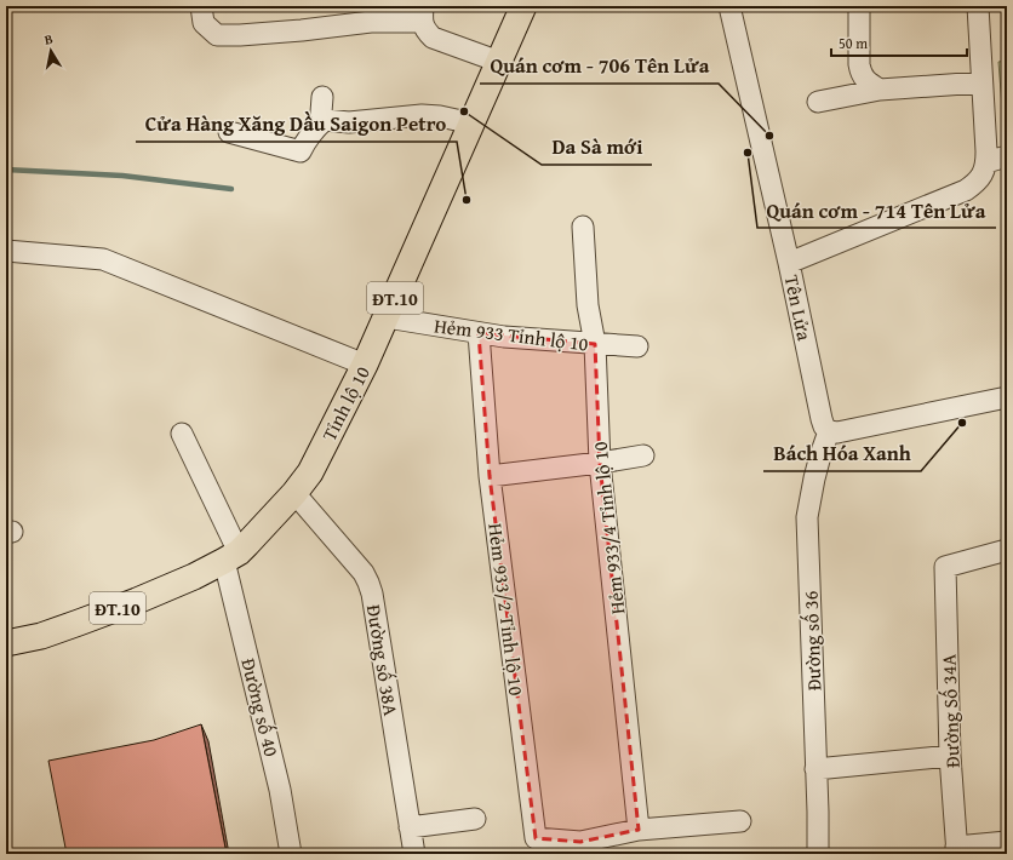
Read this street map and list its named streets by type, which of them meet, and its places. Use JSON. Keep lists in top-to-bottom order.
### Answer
{
  "streets": {
    "main road": ["ĐT.10", "Tỉnh lộ 10"],
    "street": [
      "Tên Lửa",
      "Hẻm 933 Tỉnh lộ 10",
      "Hẻm 933/4 Tỉnh lộ 10",
      "Hẻm 933/2 Tỉnh lộ 10",
      "Đường số 36",
      "Đường số 38A",
      "Đường số 40",
      "Đường Số 34A"
    ]
  },
  "crossings": [
    ["Tên Lửa", "Đường số 36"],
    ["Hẻm 933 Tỉnh lộ 10", "Tỉnh lộ 10"],
    ["Hẻm 933 Tỉnh lộ 10", "Hẻm 933/4 Tỉnh lộ 10"],
    ["Hẻm 933 Tỉnh lộ 10", "Hẻm 933/2 Tỉnh lộ 10"],
    ["Tỉnh lộ 10", "Đường số 38A"],
    ["Tỉnh lộ 10", "Đường số 40"]
  ],
  "places": [
    "Da Sà mới",
    "Quán cơm - 706 Tên Lửa",
    "Quán cơm - 714 Tên Lửa",
    "Cửa Hàng Xăng Dầu Saigon Petro",
    "Bách Hóa Xanh"
  ],
  "scale_bar": "50 m",
  "north": "top"
}
